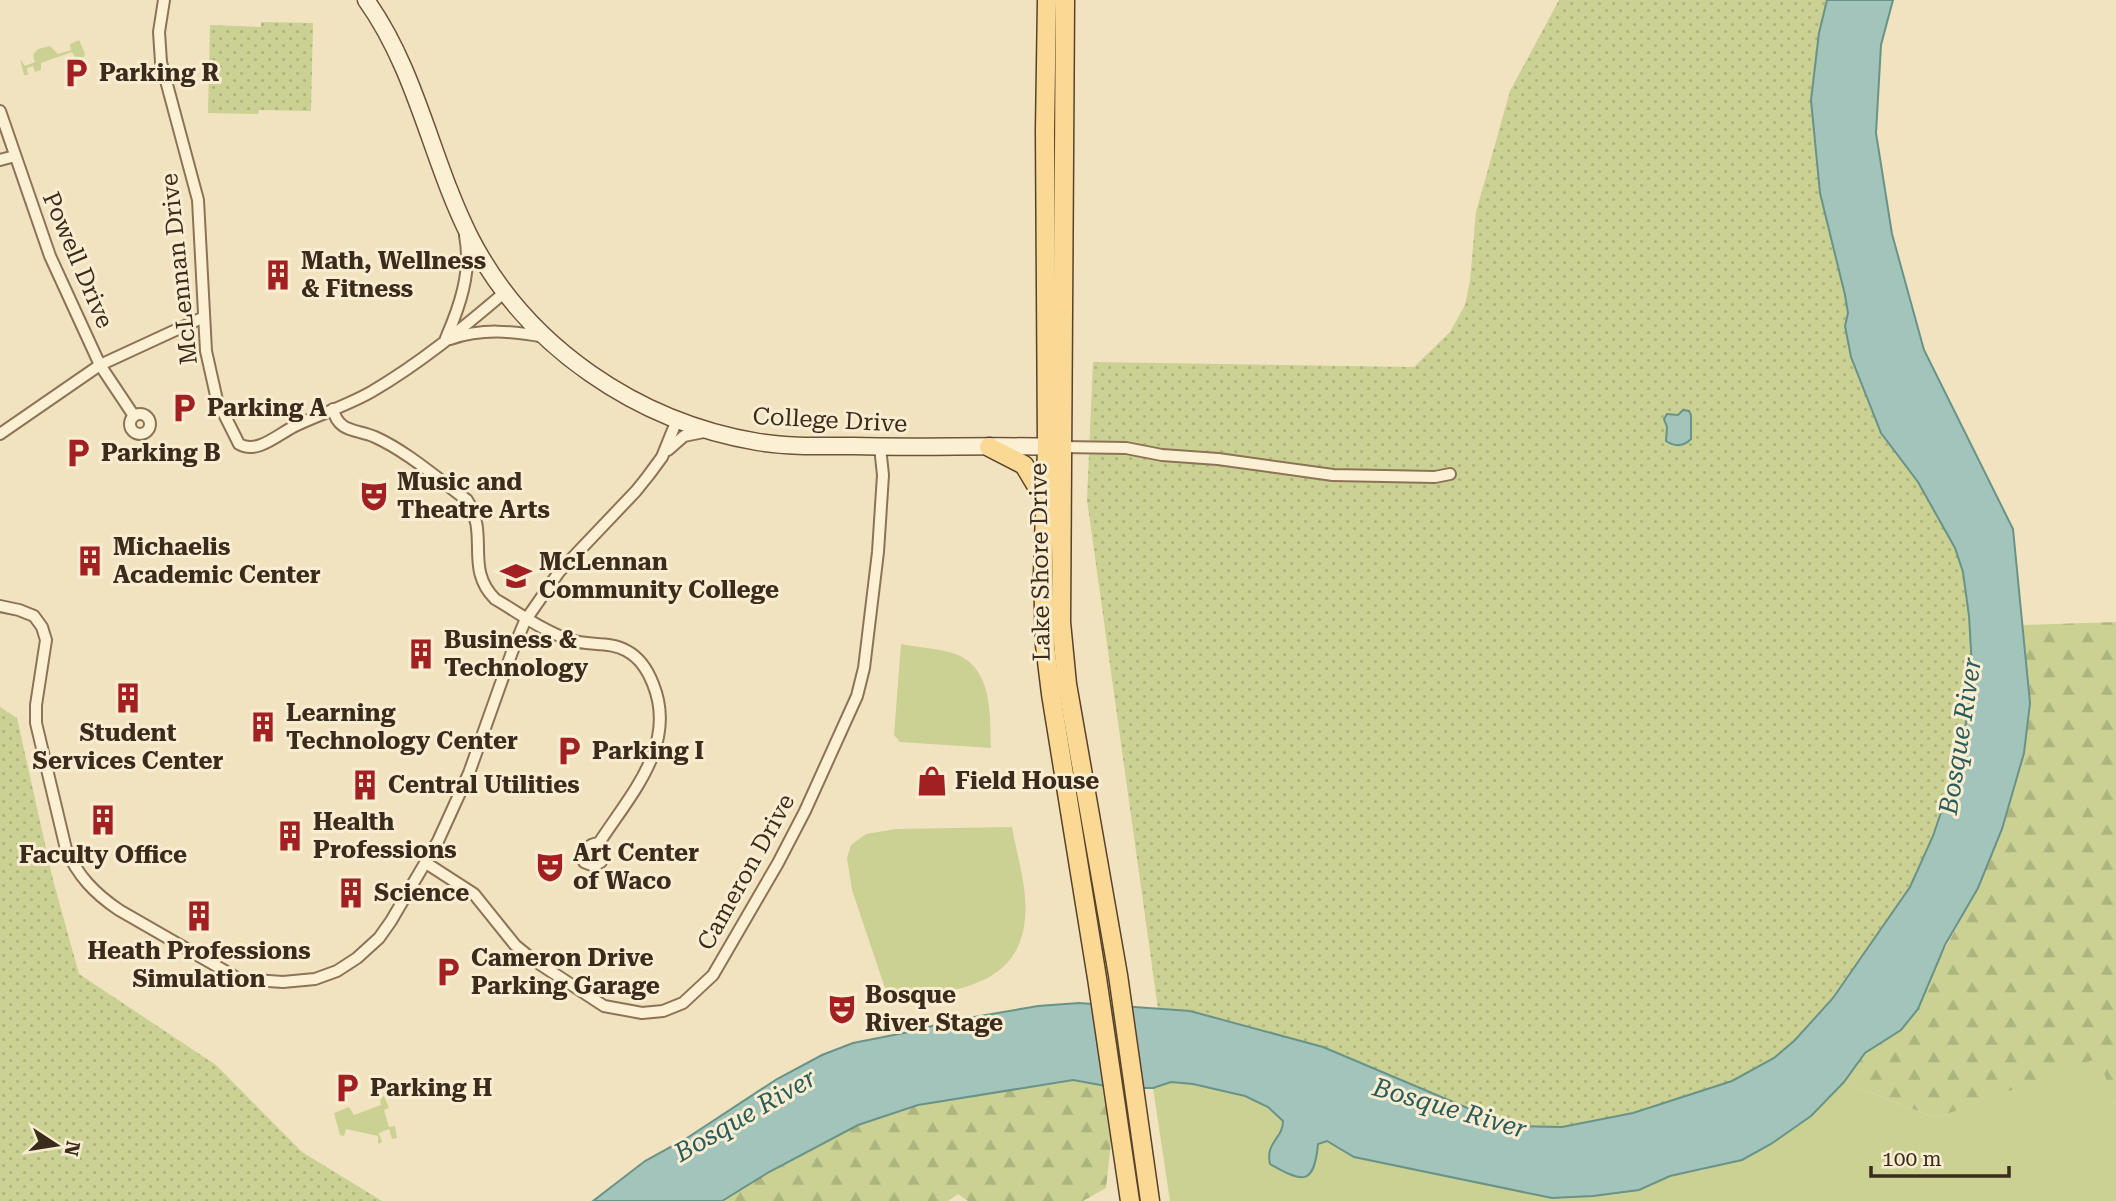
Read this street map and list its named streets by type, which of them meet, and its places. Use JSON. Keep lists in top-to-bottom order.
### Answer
{
  "streets": {
    "main road": ["Lake Shore Drive"],
    "street": [
      "Powell Drive",
      "McLennan Drive",
      "College Drive",
      "Cameron Drive"
    ]
  },
  "crossings": [
    ["College Drive", "Lake Shore Drive"],
    ["College Drive", "Cameron Drive"]
  ],
  "water": ["Bosque River"],
  "places": {
    "parking": [
      "Parking R",
      "Parking A",
      "Parking B",
      "Parking I",
      "Cameron Drive Parking Garage",
      "Parking H"
    ],
    "building": [
      "Math, Wellness & Fitness",
      "Michaelis Academic Center",
      "Business & Technology",
      "Student Services Center",
      "Learning Technology Center",
      "Central Utilities",
      "Faculty Office",
      "Health Professions",
      "Science",
      "Heath Professions Simulation"
    ],
    "theatre": ["Music and Theatre Arts", "Art Center of Waco", "Bosque River Stage"],
    "school or university": ["McLennan Community College"],
    "shop": ["Field House"]
  },
  "scale_bar": "100 m",
  "north": "right"
}
